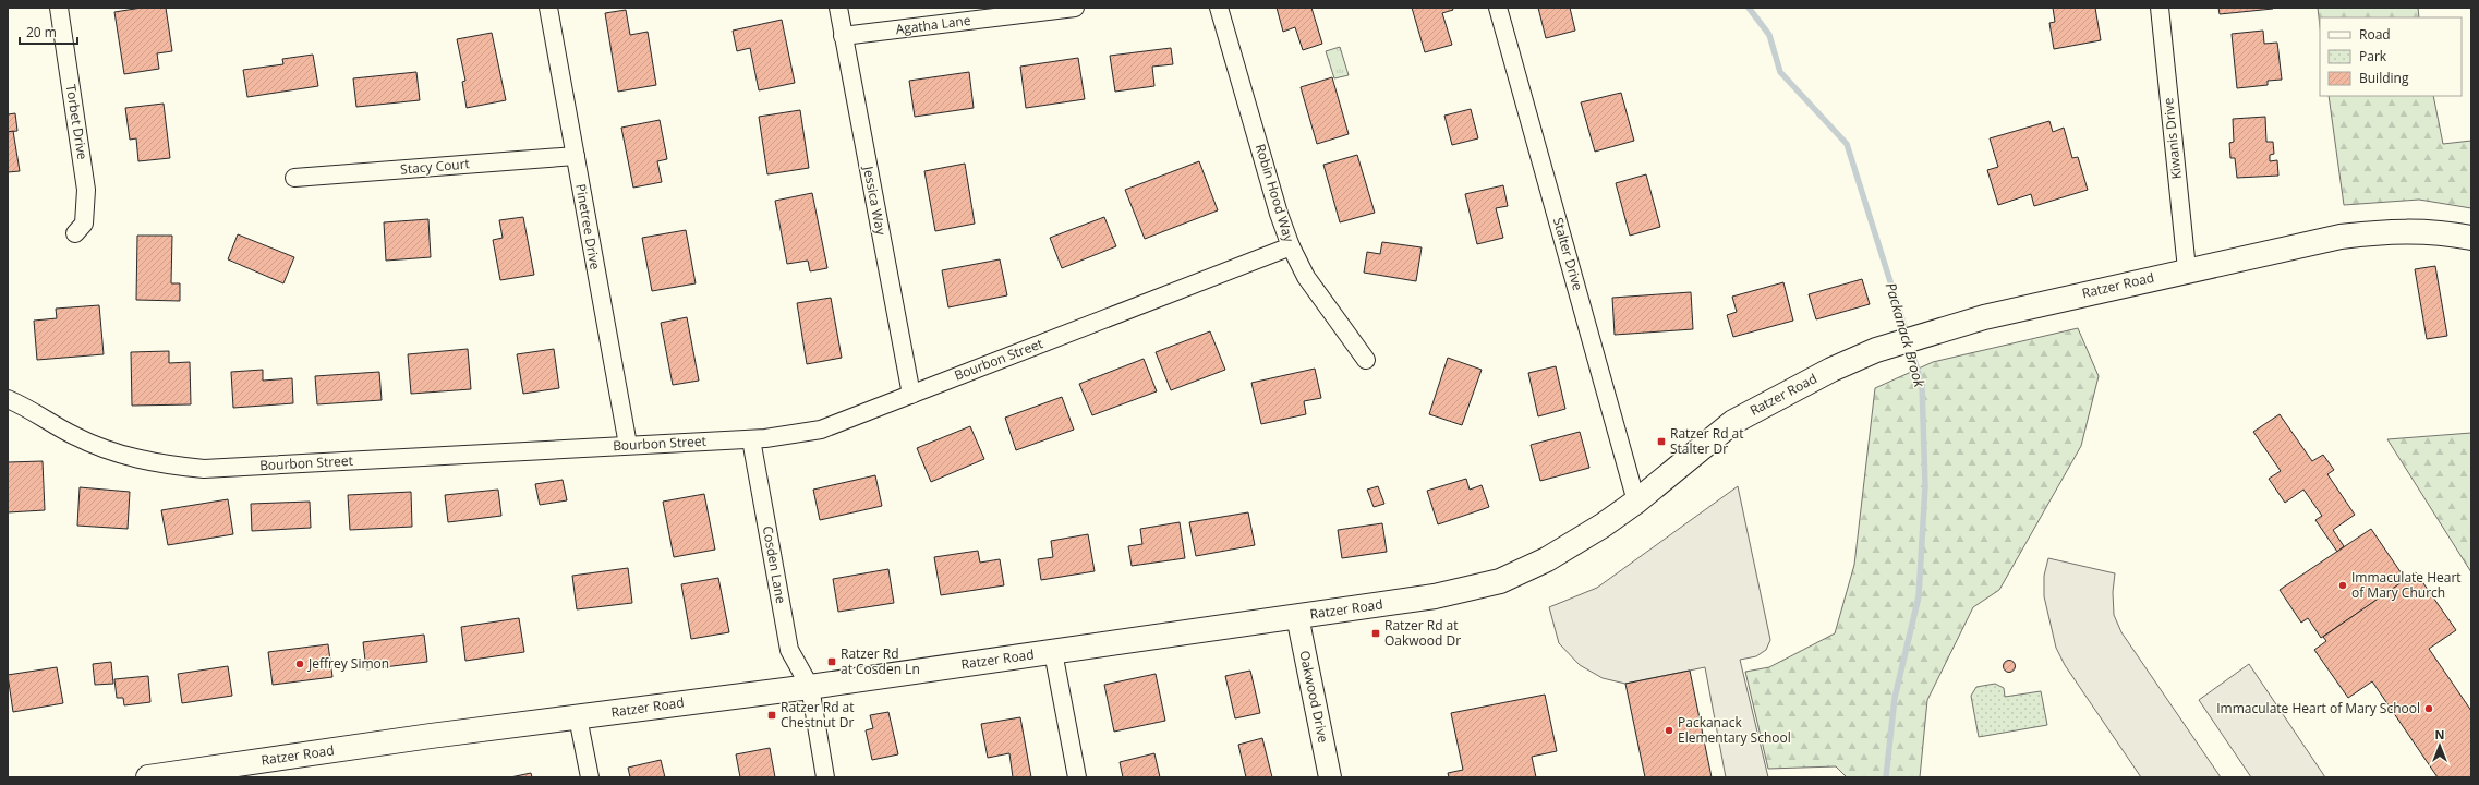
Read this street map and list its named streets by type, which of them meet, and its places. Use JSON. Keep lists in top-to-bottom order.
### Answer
{
  "streets": {
    "main road": ["Ratzer Road"],
    "street": [
      "Agatha Lane",
      "Torbet Drive",
      "Kiwanis Drive",
      "Stacy Court",
      "Robin Hood Way",
      "Jessica Way",
      "Pinetree Drive",
      "Stalter Drive",
      "Bourbon Street",
      "Cosden Lane",
      "Oakwood Drive"
    ]
  },
  "crossings": [
    ["Agatha Lane", "Jessica Way"],
    ["Kiwanis Drive", "Ratzer Road"],
    ["Stacy Court", "Pinetree Drive"],
    ["Robin Hood Way", "Bourbon Street"],
    ["Jessica Way", "Bourbon Street"],
    ["Pinetree Drive", "Bourbon Street"],
    ["Stalter Drive", "Ratzer Road"],
    ["Ratzer Road", "Cosden Lane"],
    ["Ratzer Road", "Oakwood Drive"],
    ["Bourbon Street", "Cosden Lane"]
  ],
  "water": ["Packanack Brook"],
  "places": {
    "transit": [
      "Ratzer Rd at Stalter Dr",
      "Ratzer Rd at Oakwood Dr",
      "Ratzer Rd at Cosden Ln",
      "Ratzer Rd at Chestnut Dr"
    ],
    "other": [
      "Immaculate Heart of Mary Church",
      "Jeffrey Simon",
      "Immaculate Heart of Mary School",
      "Packanack Elementary School"
    ]
  },
  "legend": ["Road", "Park", "Building"],
  "scale_bar": "20 m",
  "north": "top"
}
